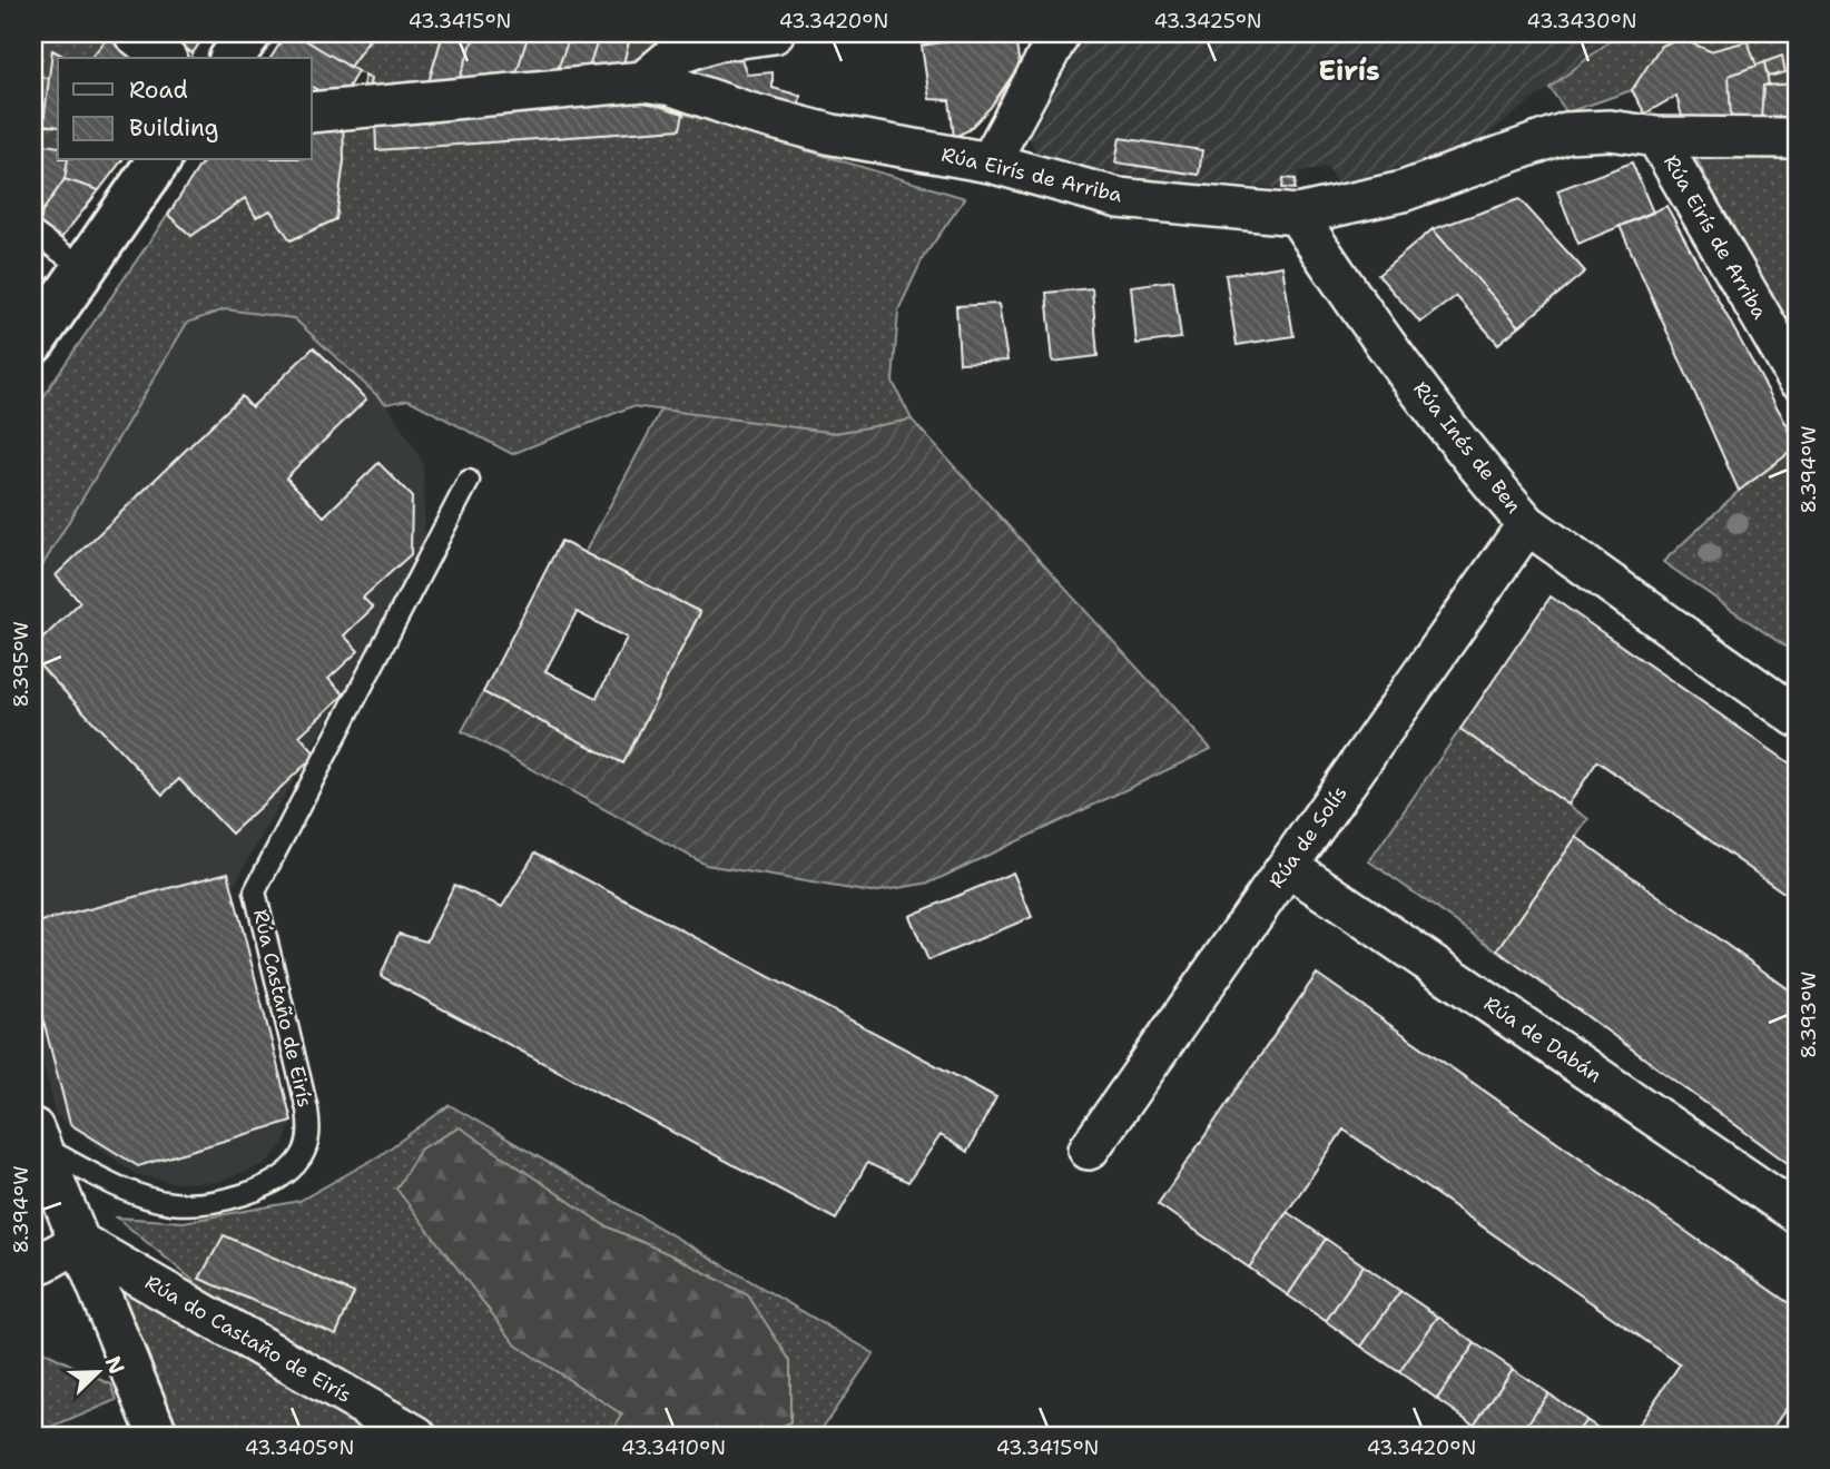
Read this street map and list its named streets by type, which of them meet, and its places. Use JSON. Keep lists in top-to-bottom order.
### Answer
{
  "streets": {
    "street": [
      "Rúa Eirís de Arriba",
      "Rúa Inés de Ben",
      "Rúa de Solís",
      "Rúa Castaño de Eirís",
      "Rúa de Dabán",
      "Rúa do Castaño de Eirís"
    ]
  },
  "crossings": [
    ["Rúa Eirís de Arriba", "Rúa Inés de Ben"],
    ["Rúa Inés de Ben", "Rúa de Solís"],
    ["Rúa de Solís", "Rúa de Dabán"],
    ["Rúa Castaño de Eirís", "Rúa do Castaño de Eirís"]
  ],
  "districts": ["Eirís"],
  "legend": ["Road", "Building"],
  "north": "top right",
  "coordinates": [
    "43.3415°N",
    "43.3420°N",
    "43.3425°N",
    "43.3430°N",
    "8.394°W",
    "8.395°W",
    "8.393°W",
    "43.3405°N",
    "43.3410°N"
  ]
}
